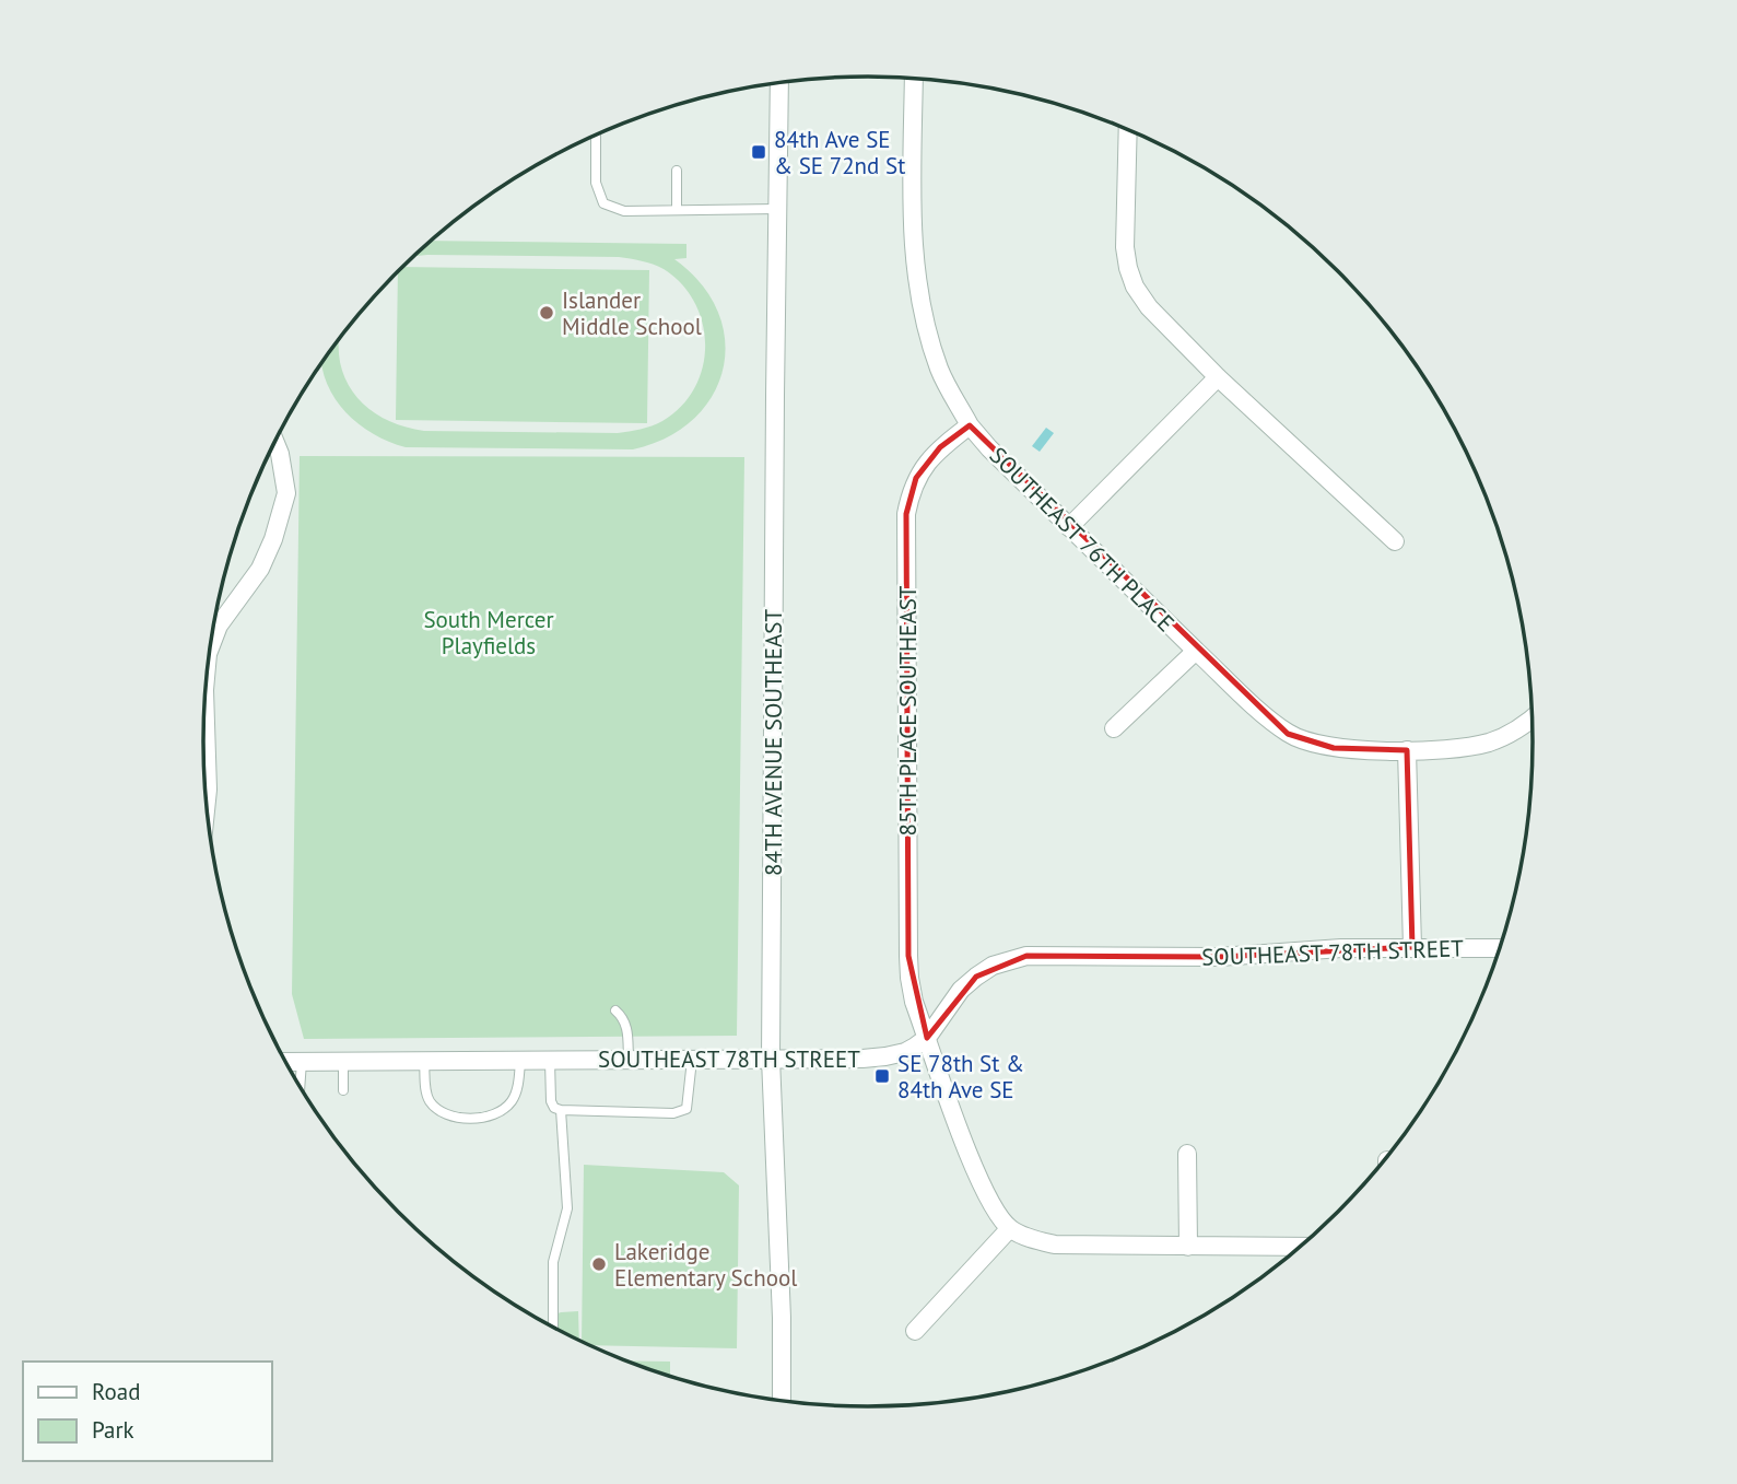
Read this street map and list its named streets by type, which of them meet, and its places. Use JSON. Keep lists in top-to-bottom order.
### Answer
{
  "streets": {
    "street": [
      "SOUTHEAST 76TH PLACE",
      "85TH PLACE SOUTHEAST",
      "84TH AVENUE SOUTHEAST",
      "SOUTHEAST 78TH STREET"
    ]
  },
  "crossings": [
    ["SOUTHEAST 76TH PLACE", "85TH PLACE SOUTHEAST"],
    ["85TH PLACE SOUTHEAST", "SOUTHEAST 78TH STREET"],
    ["84TH AVENUE SOUTHEAST", "SOUTHEAST 78TH STREET"]
  ],
  "parks": ["South Mercer Playfields"],
  "places": {
    "transit": ["84th Ave SE & SE 72nd St", "SE 78th St & 84th Ave SE"],
    "other": ["Islander Middle School", "Lakeridge Elementary School"]
  },
  "legend": ["Road", "Park"]
}
